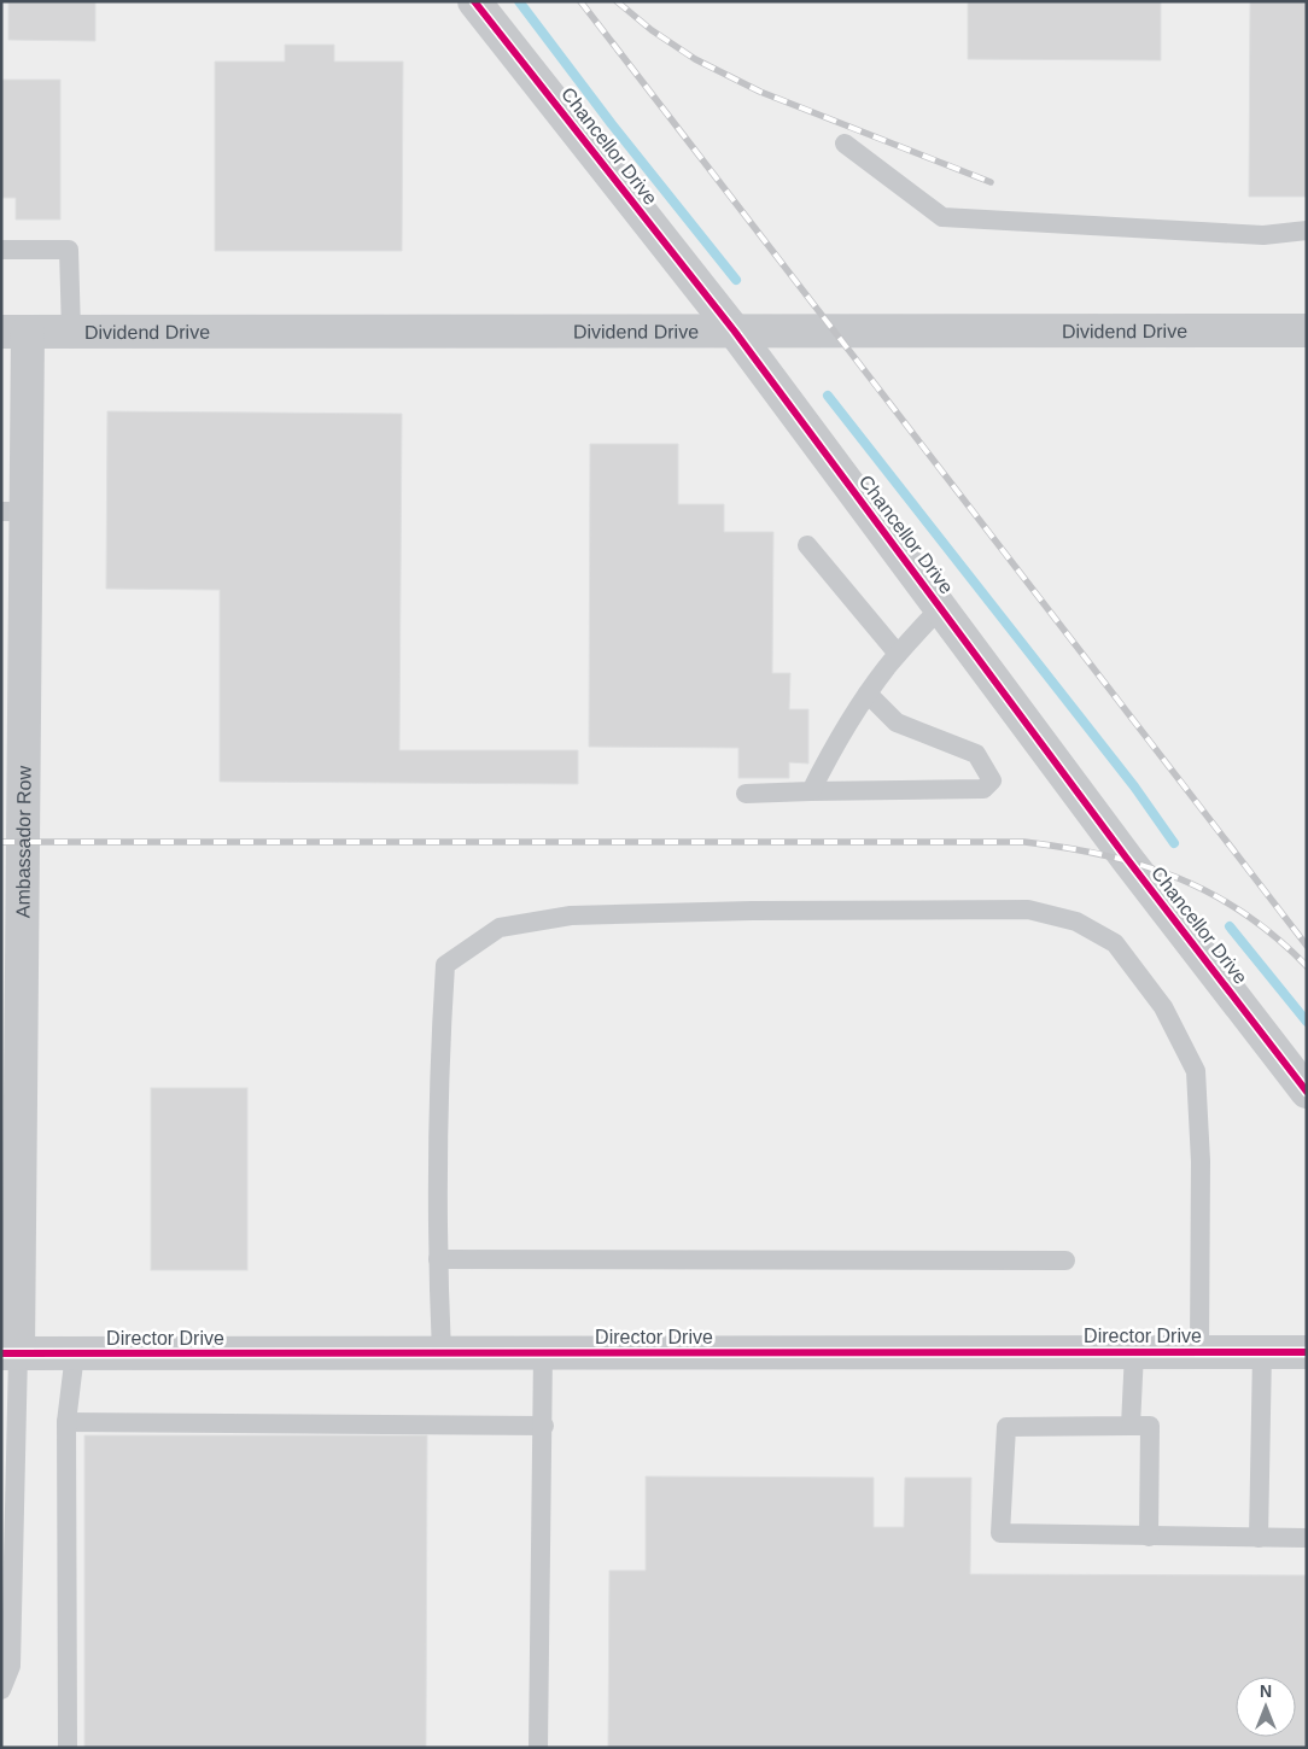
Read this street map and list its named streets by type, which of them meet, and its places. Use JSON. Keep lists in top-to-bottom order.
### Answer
{
  "streets": {
    "street": [
      "Chancellor Drive",
      "Dividend Drive",
      "Ambassador Row",
      "Director Drive"
    ]
  },
  "crossings": [
    ["Chancellor Drive", "Dividend Drive"],
    ["Dividend Drive", "Ambassador Row"],
    ["Ambassador Row", "Director Drive"]
  ],
  "north": "top"
}
